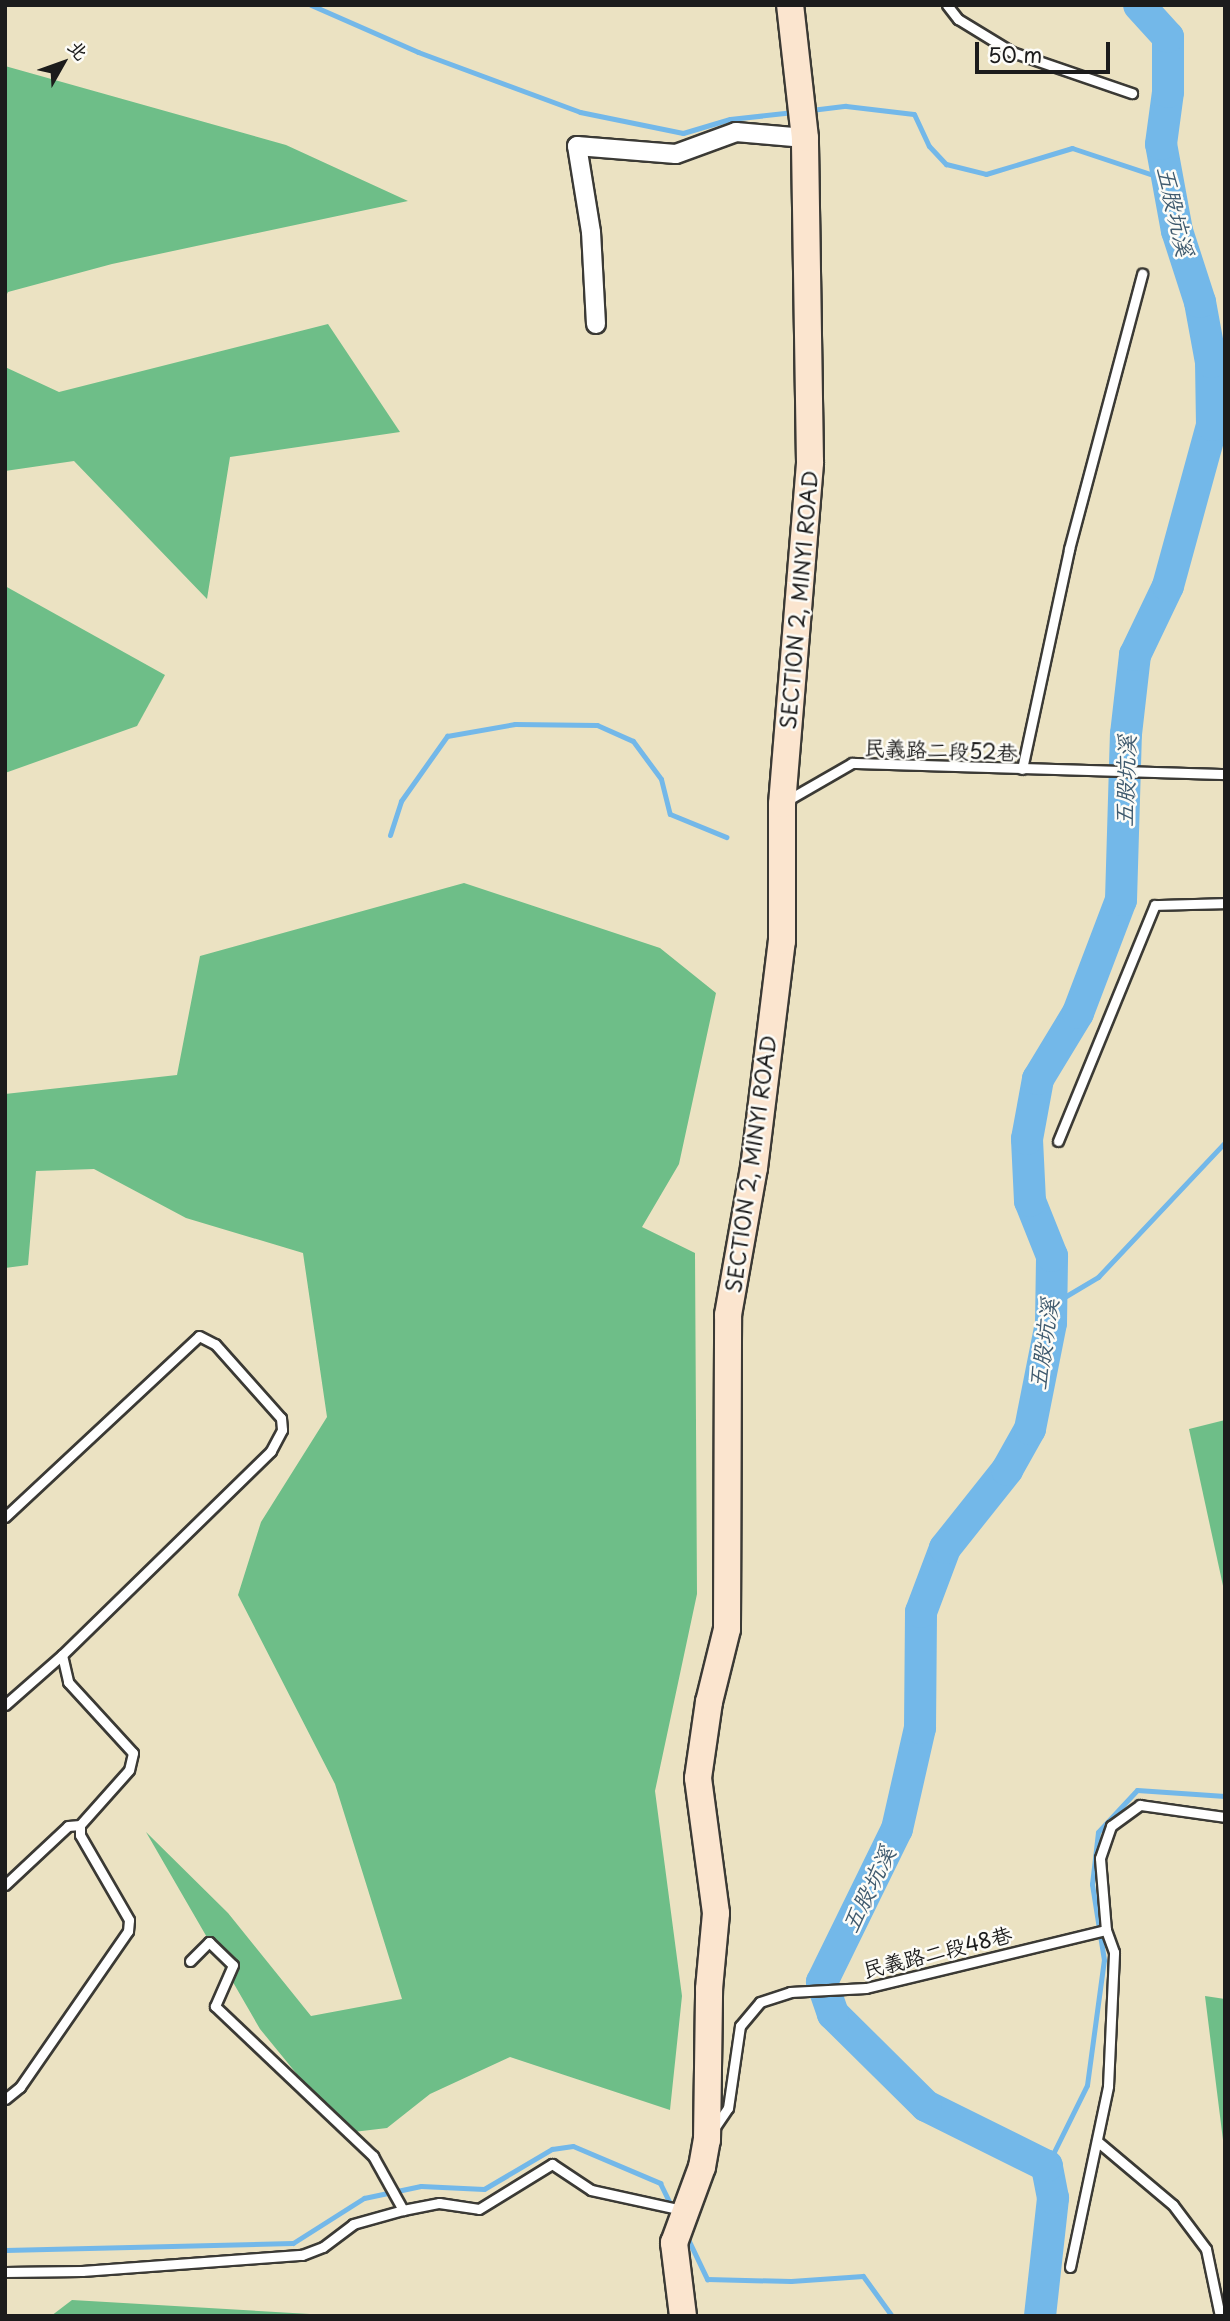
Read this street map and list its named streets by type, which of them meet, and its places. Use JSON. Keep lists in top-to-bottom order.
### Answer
{
  "streets": {
    "main road": ["SECTION 2, MINYI ROAD"],
    "lane": ["民義路二段52巷", "民義路二段48巷"]
  },
  "crossings": [
    ["SECTION 2, MINYI ROAD", "民義路二段52巷"],
    ["SECTION 2, MINYI ROAD", "民義路二段48巷"]
  ],
  "water": ["五股坑溪"],
  "scale_bar": "50 m",
  "north": "top right"
}
